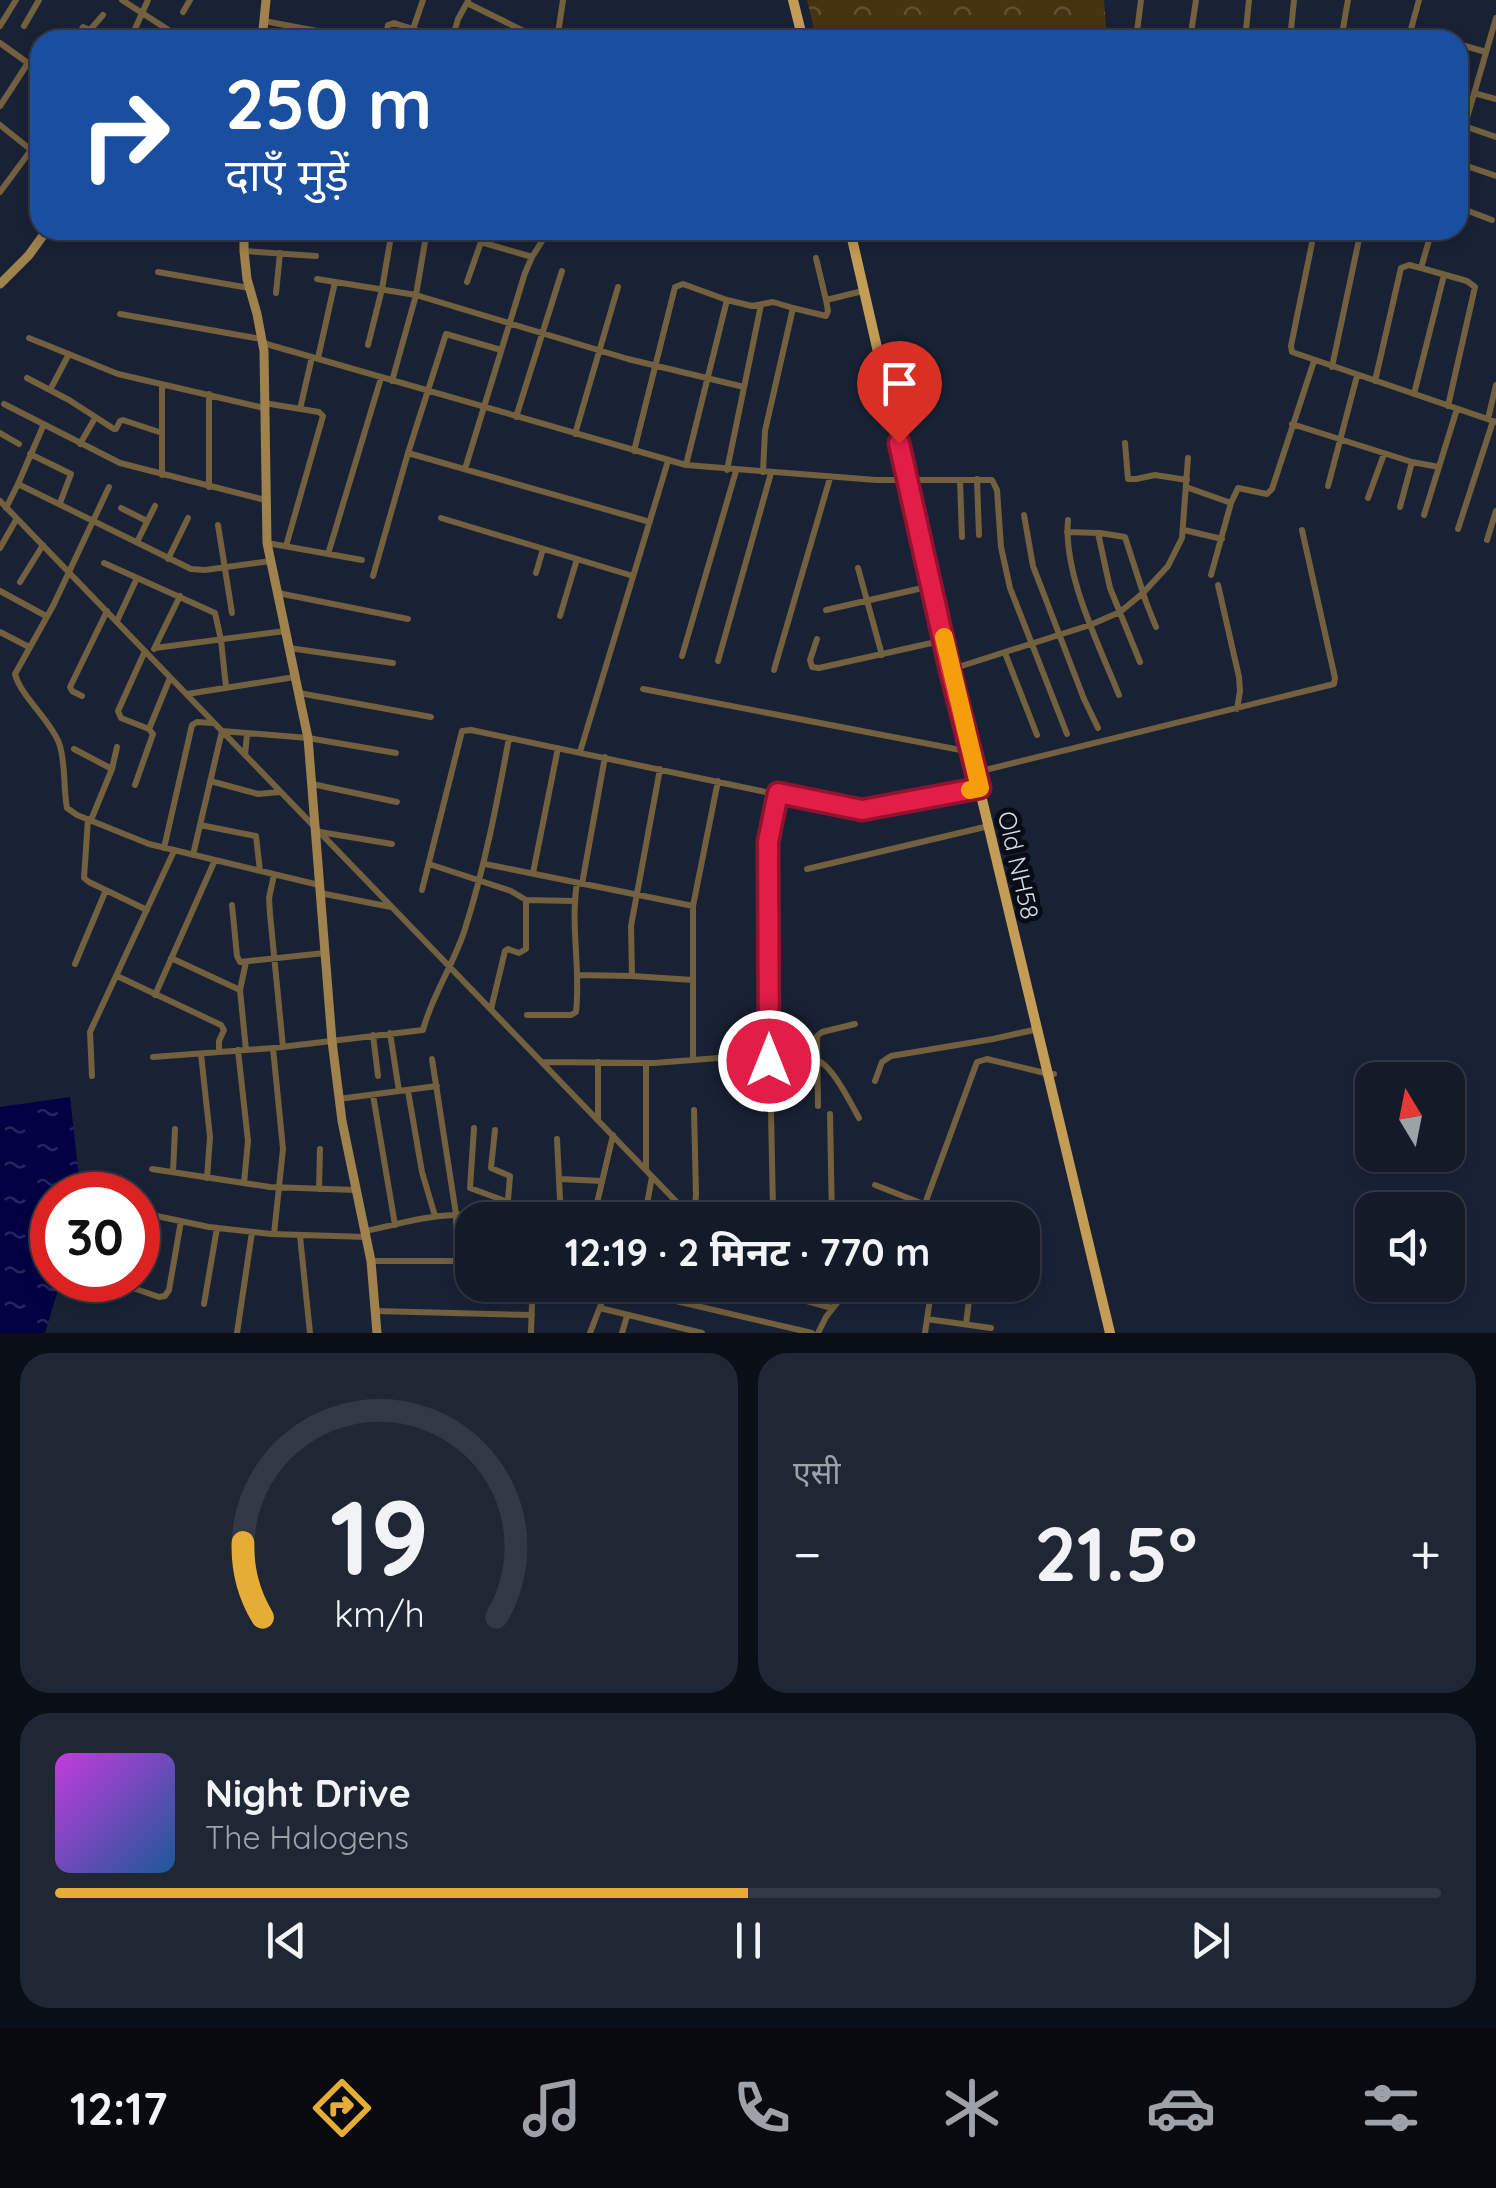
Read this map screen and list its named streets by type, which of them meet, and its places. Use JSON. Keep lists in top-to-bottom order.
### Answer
{
  "streets": {
    "main road": ["Old NH58"]
  },
  "north": "top",
  "page": {
    "turn": ["250 m", "दाएँ मुड़ें"],
    "limit": "30",
    "trip": "12:19 · 2 मिनट · 770 m",
    "tile": "एसी",
    "heat": ["−", "21.5°", "+"],
    "song": ["Night Drive", "The Halogens"],
    "tabs": "12:17",
    "gauge": ["19", "km/h"]
  }
}
